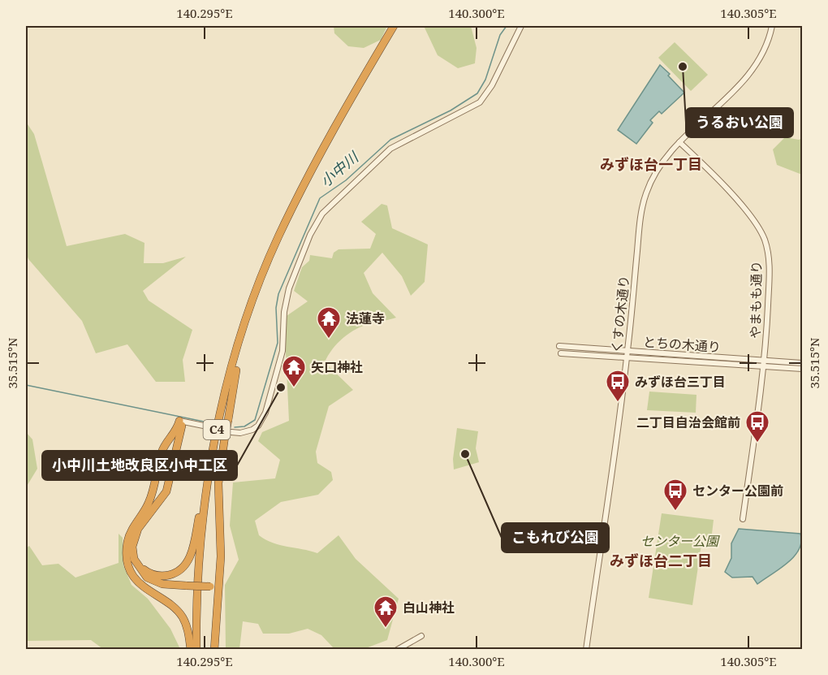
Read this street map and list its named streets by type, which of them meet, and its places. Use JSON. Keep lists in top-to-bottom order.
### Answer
{
  "streets": {
    "highway": ["C4"],
    "street": ["やまもも通り", "くすの木通り", "とちの木通り"]
  },
  "crossings": [
    ["やまもも通り", "くすの木通り"],
    ["やまもも通り", "とちの木通り"],
    ["くすの木通り", "とちの木通り"]
  ],
  "districts": ["みずほ台一丁目", "みずほ台二丁目"],
  "water": ["小中川"],
  "parks": ["センター公園"],
  "places": {
    "other": ["うるおい公園", "小中川土地改良区小中工区", "こもれび公園"],
    "temple": ["法蓮寺", "矢口神社", "白山神社"],
    "bus stop": ["みずほ台三丁目", "二丁目自治会館前", "センター公園前"]
  },
  "coordinates": [
    "140.295°E",
    "140.300°E",
    "140.305°E",
    "35.515°N"
  ]
}
